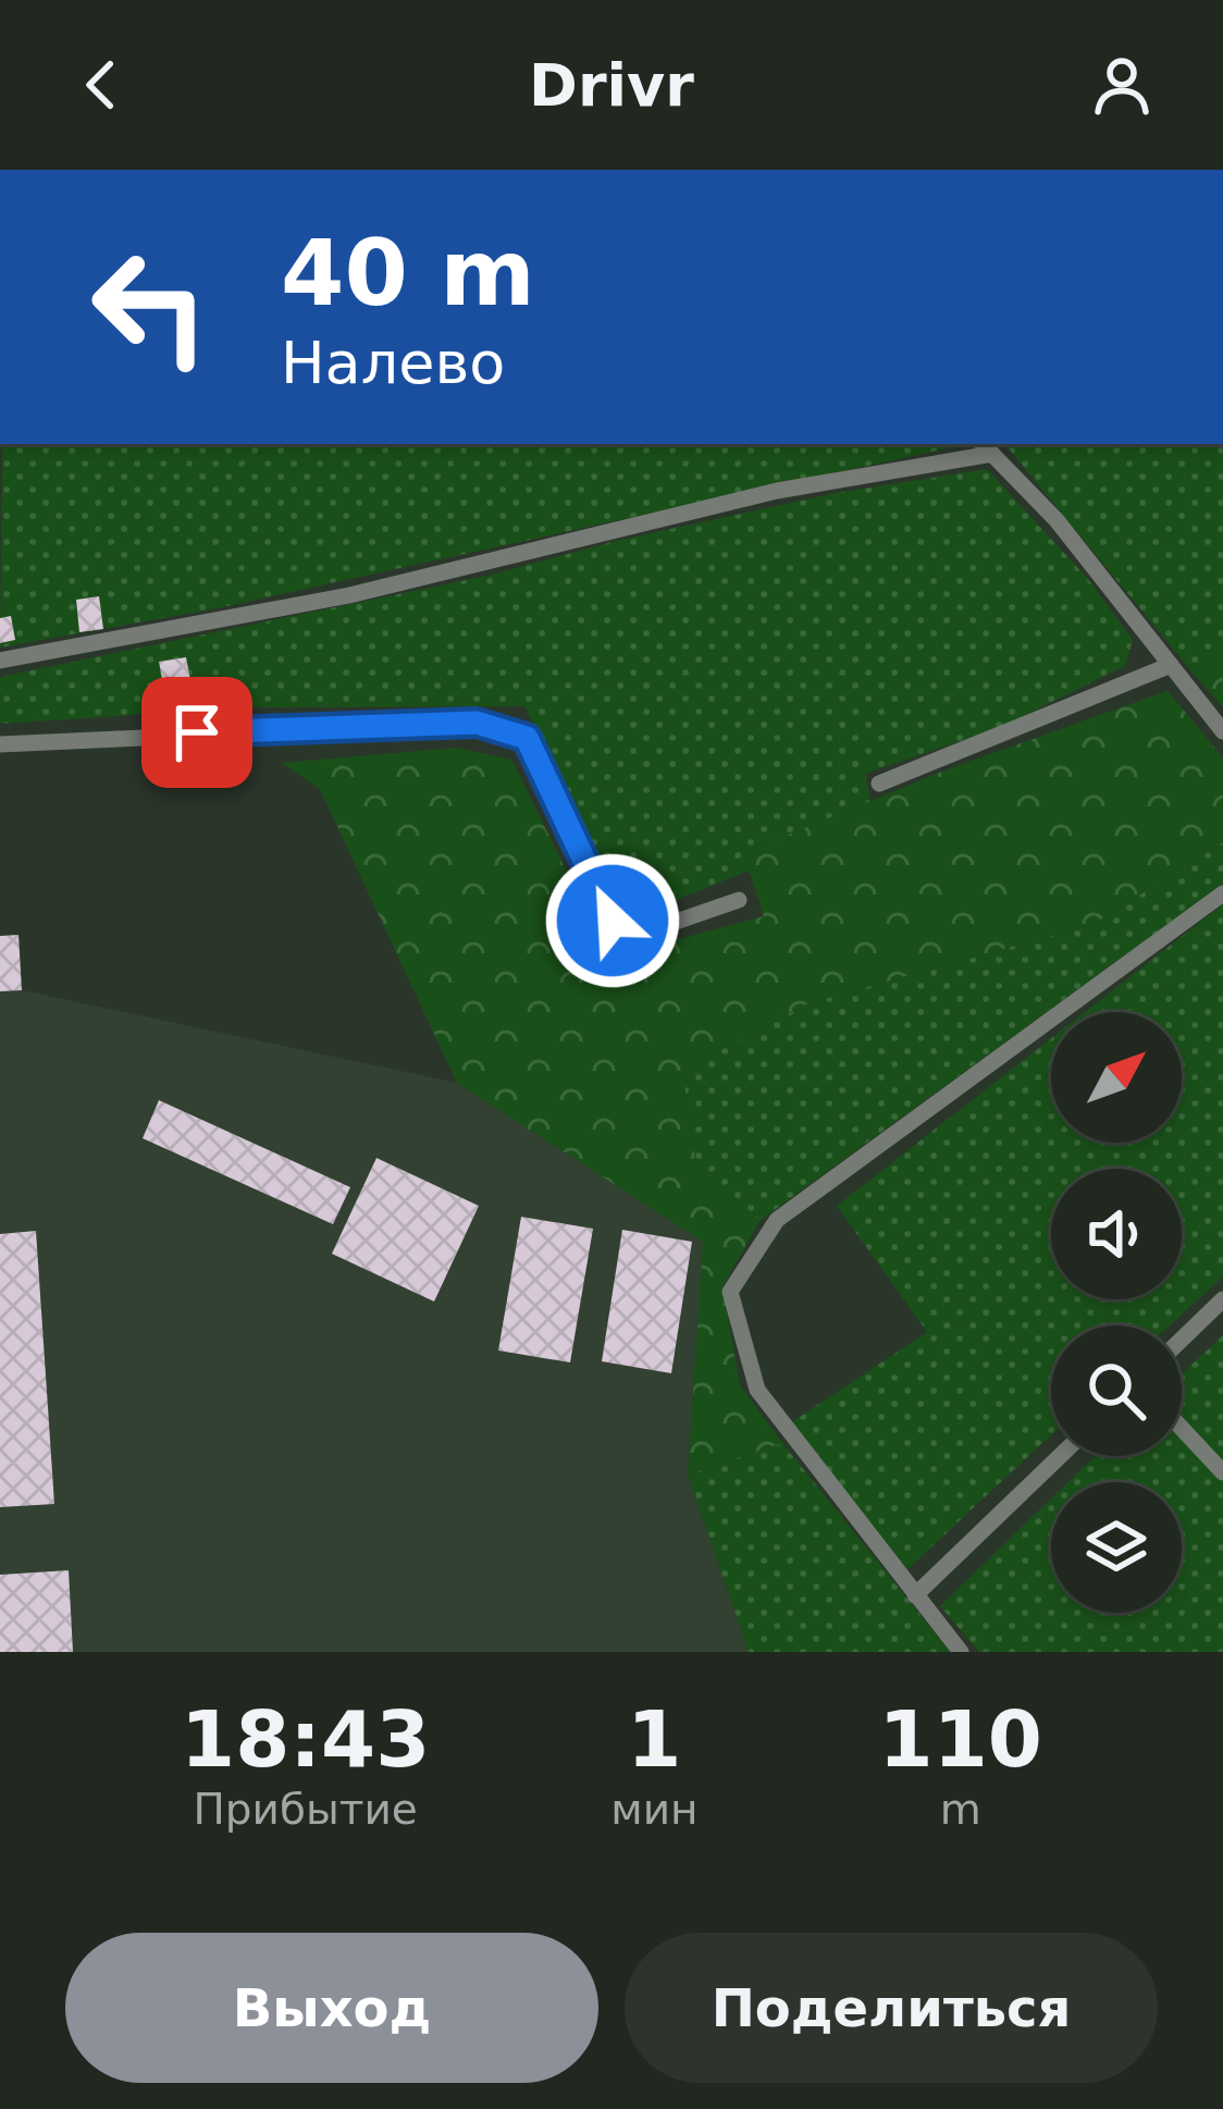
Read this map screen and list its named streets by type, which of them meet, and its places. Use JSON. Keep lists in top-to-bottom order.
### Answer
{
  "north": "top right",
  "page": {
    "header": "Drivr",
    "turn": ["40 m", "Налево"],
    "eta": [
      "18:43",
      "Прибытие",
      "1",
      "мин",
      "110",
      "m"
    ],
    "buttons": ["Выход", "Поделиться"]
  }
}
